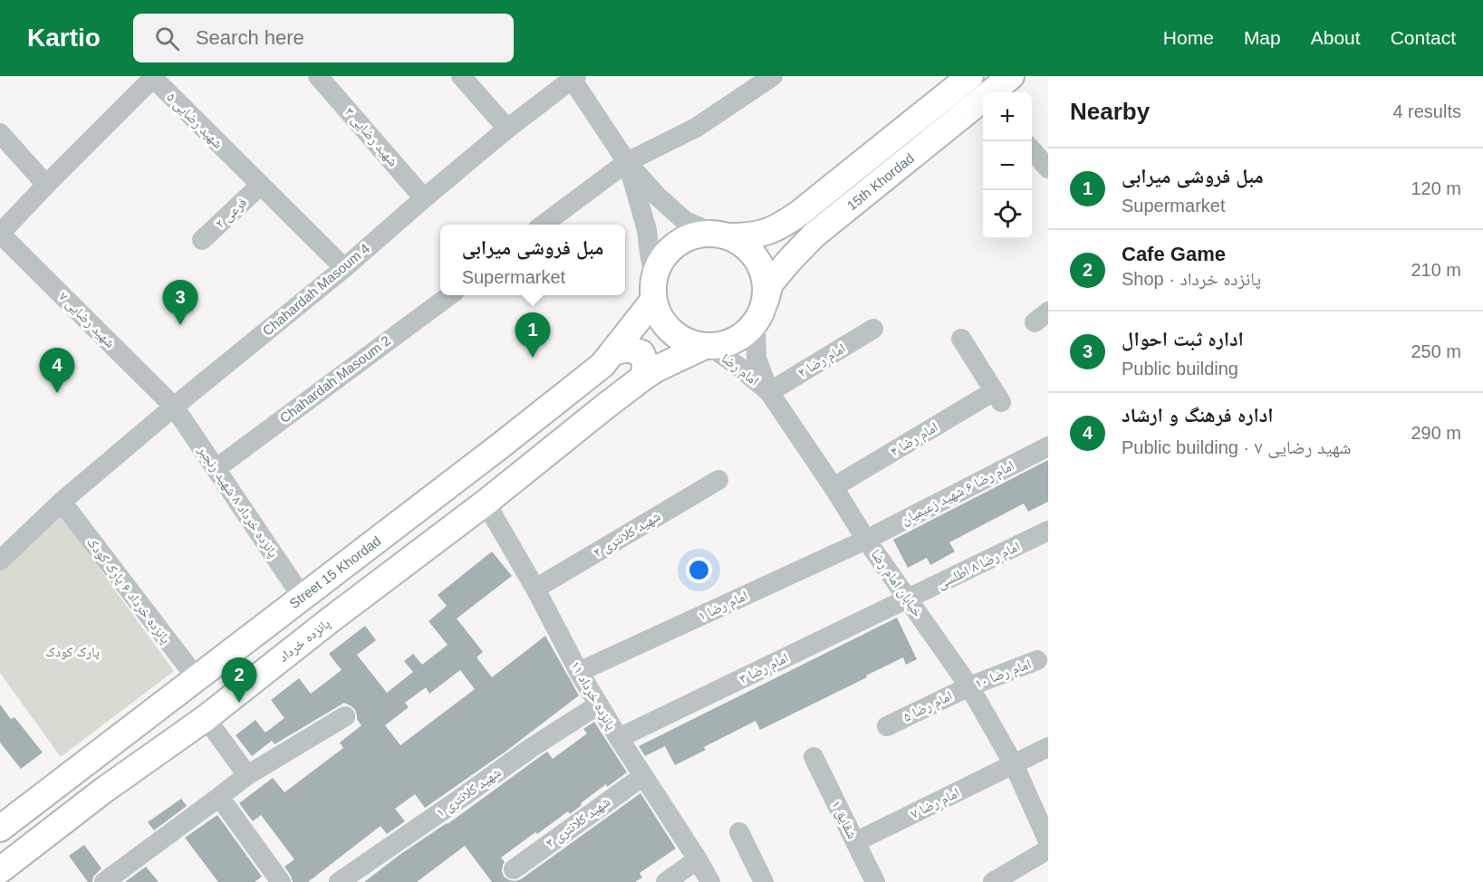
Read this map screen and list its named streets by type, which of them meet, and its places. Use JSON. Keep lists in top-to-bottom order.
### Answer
{
  "streets": {
    "main road": ["15th Khordad", "Street 15 Khordad", "پانزده خرداد"],
    "street": [
      "شهید رضایی ۵",
      "شهید رضایی ۳",
      "فرعی ۲",
      "Chahardah Masoum 4",
      "شهید رضایی ۷",
      "امام رضا ۲",
      "امام رضا",
      "Chahardah Masoum 2",
      "امام رضا ۴",
      "امام رضا ۶ شهید زعیمیان",
      "پانزده خرداد ۸ شهید رنجبر",
      "شهید کلانتری ۲",
      "امام رضا ۸ اطلسی",
      "خیابان امام رضا",
      "پانزده خرداد ۶ پارک کودک",
      "امام رضا ۱",
      "امام رضا ۳",
      "امام رضا ۱۰",
      "پانزده خرداد ۱۱",
      "امام رضا ۵",
      "شهید کلانتری ۱",
      "امام رضا ۷",
      "شقایق ۱",
      "شهید کلانتری ۳"
    ]
  },
  "crossings": [
    ["شهید رضایی ۵", "فرعی ۲"],
    ["شهید رضایی ۵", "Chahardah Masoum 4"],
    ["شهید رضایی ۵", "شهید رضایی ۷"],
    ["شهید رضایی ۳", "Chahardah Masoum 4"],
    ["15th Khordad", "امام رضا"],
    ["15th Khordad", "Street 15 Khordad"],
    ["15th Khordad", "خیابان امام رضا"],
    ["Chahardah Masoum 4", "شهید رضایی ۷"],
    ["Chahardah Masoum 4", "پانزده خرداد ۸ شهید رنجبر"],
    ["Chahardah Masoum 4", "پانزده خرداد ۶ پارک کودک"],
    ["شهید رضایی ۷", "پانزده خرداد ۸ شهید رنجبر"],
    ["امام رضا ۲", "امام رضا"],
    ["امام رضا ۲", "خیابان امام رضا"],
    ["امام رضا", "Street 15 Khordad"],
    ["امام رضا", "خیابان امام رضا"],
    ["Chahardah Masoum 2", "پانزده خرداد ۸ شهید رنجبر"],
    ["امام رضا ۴", "خیابان امام رضا"],
    ["امام رضا ۶ شهید زعیمیان", "خیابان امام رضا"],
    ["امام رضا ۶ شهید زعیمیان", "امام رضا ۱"],
    ["پانزده خرداد ۸ شهید رنجبر", "Street 15 Khordad"],
    ["شهید کلانتری ۲", "پانزده خرداد ۱۱"],
    ["امام رضا ۸ اطلسی", "خیابان امام رضا"],
    ["امام رضا ۸ اطلسی", "امام رضا ۳"],
    ["Street 15 Khordad", "خیابان امام رضا"],
    ["Street 15 Khordad", "پانزده خرداد ۶ پارک کودک"],
    ["خیابان امام رضا", "امام رضا ۱"],
    ["خیابان امام رضا", "امام رضا ۳"],
    ["خیابان امام رضا", "امام رضا ۱۰"],
    ["خیابان امام رضا", "امام رضا ۵"],
    ["خیابان امام رضا", "امام رضا ۷"],
    ["امام رضا ۱", "پانزده خرداد ۱۱"],
    ["پانزده خرداد", "پانزده خرداد ۱۱"],
    ["امام رضا ۳", "پانزده خرداد ۱۱"],
    ["امام رضا ۱۰", "امام رضا ۵"],
    ["پانزده خرداد ۱۱", "شهید کلانتری ۱"],
    ["پانزده خرداد ۱۱", "شهید کلانتری ۳"],
    ["امام رضا ۷", "شقایق ۱"]
  ],
  "parks": ["پارک کودک"],
  "page": {
    "header": "Kartio",
    "search": "Search here",
    "nav": [
      "Home",
      "Map",
      "About",
      "Contact"
    ],
    "heading": ["Nearby", "4 results"],
    "map_buttons": ["+", "−"],
    "list": [
      {
        "mark": "1",
        "name": "مبل فروشی میرابی",
        "note": "Supermarket",
        "value": "120 m"
      },
      {
        "mark": "2",
        "name": "Cafe Game",
        "note": "Shop · پانزده خرداد",
        "value": "210 m"
      },
      {
        "mark": "3",
        "name": "اداره ثبت احوال",
        "note": "Public building",
        "value": "250 m"
      },
      {
        "mark": "4",
        "name": "اداره فرهنگ و ارشاد",
        "note": "Public building · شهید رضایی ۷",
        "value": "290 m"
      }
    ],
    "popup": ["مبل فروشی میرابی", "Supermarket"],
    "pins": [
      "3",
      "1",
      "4",
      "2"
    ]
  }
}
